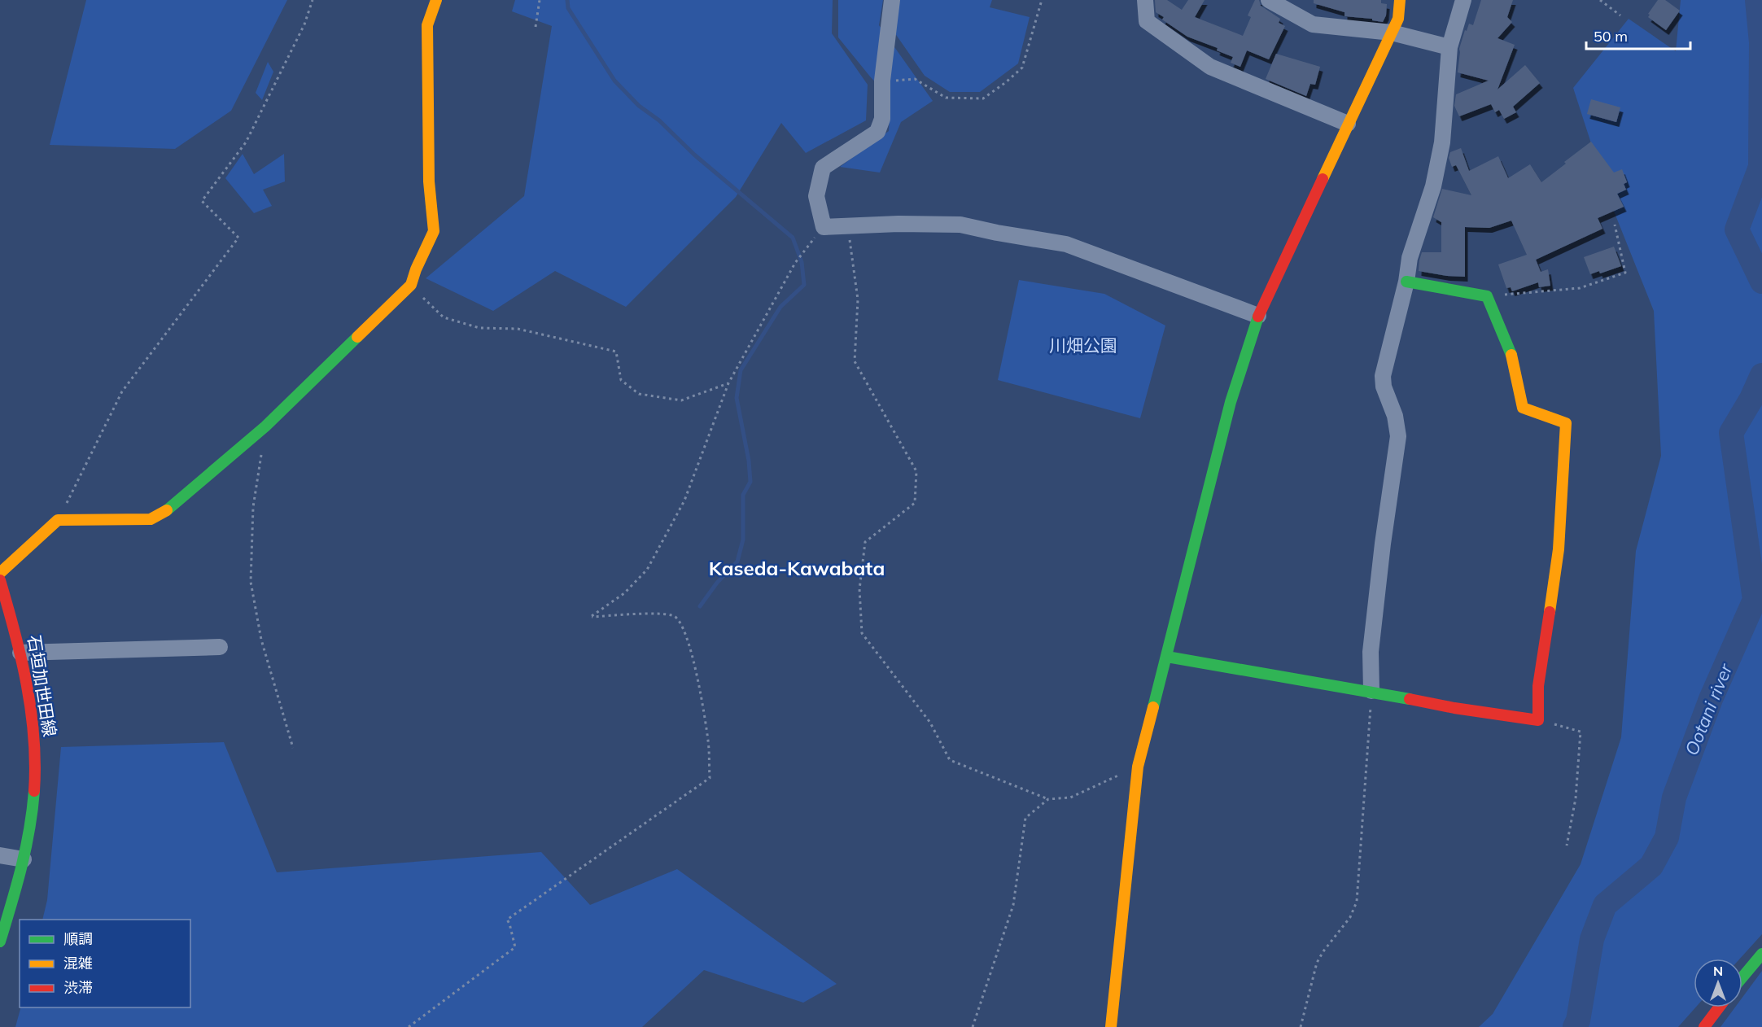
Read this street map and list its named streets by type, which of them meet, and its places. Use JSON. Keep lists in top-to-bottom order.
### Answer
{
  "streets": {
    "street": ["石垣加世田線"]
  },
  "districts": ["Kaseda-Kawabata"],
  "water": ["Ootani river"],
  "parks": ["川畑公園"],
  "legend": ["順調", "混雑", "渋滞"],
  "scale_bar": "50 m",
  "north": "top"
}
